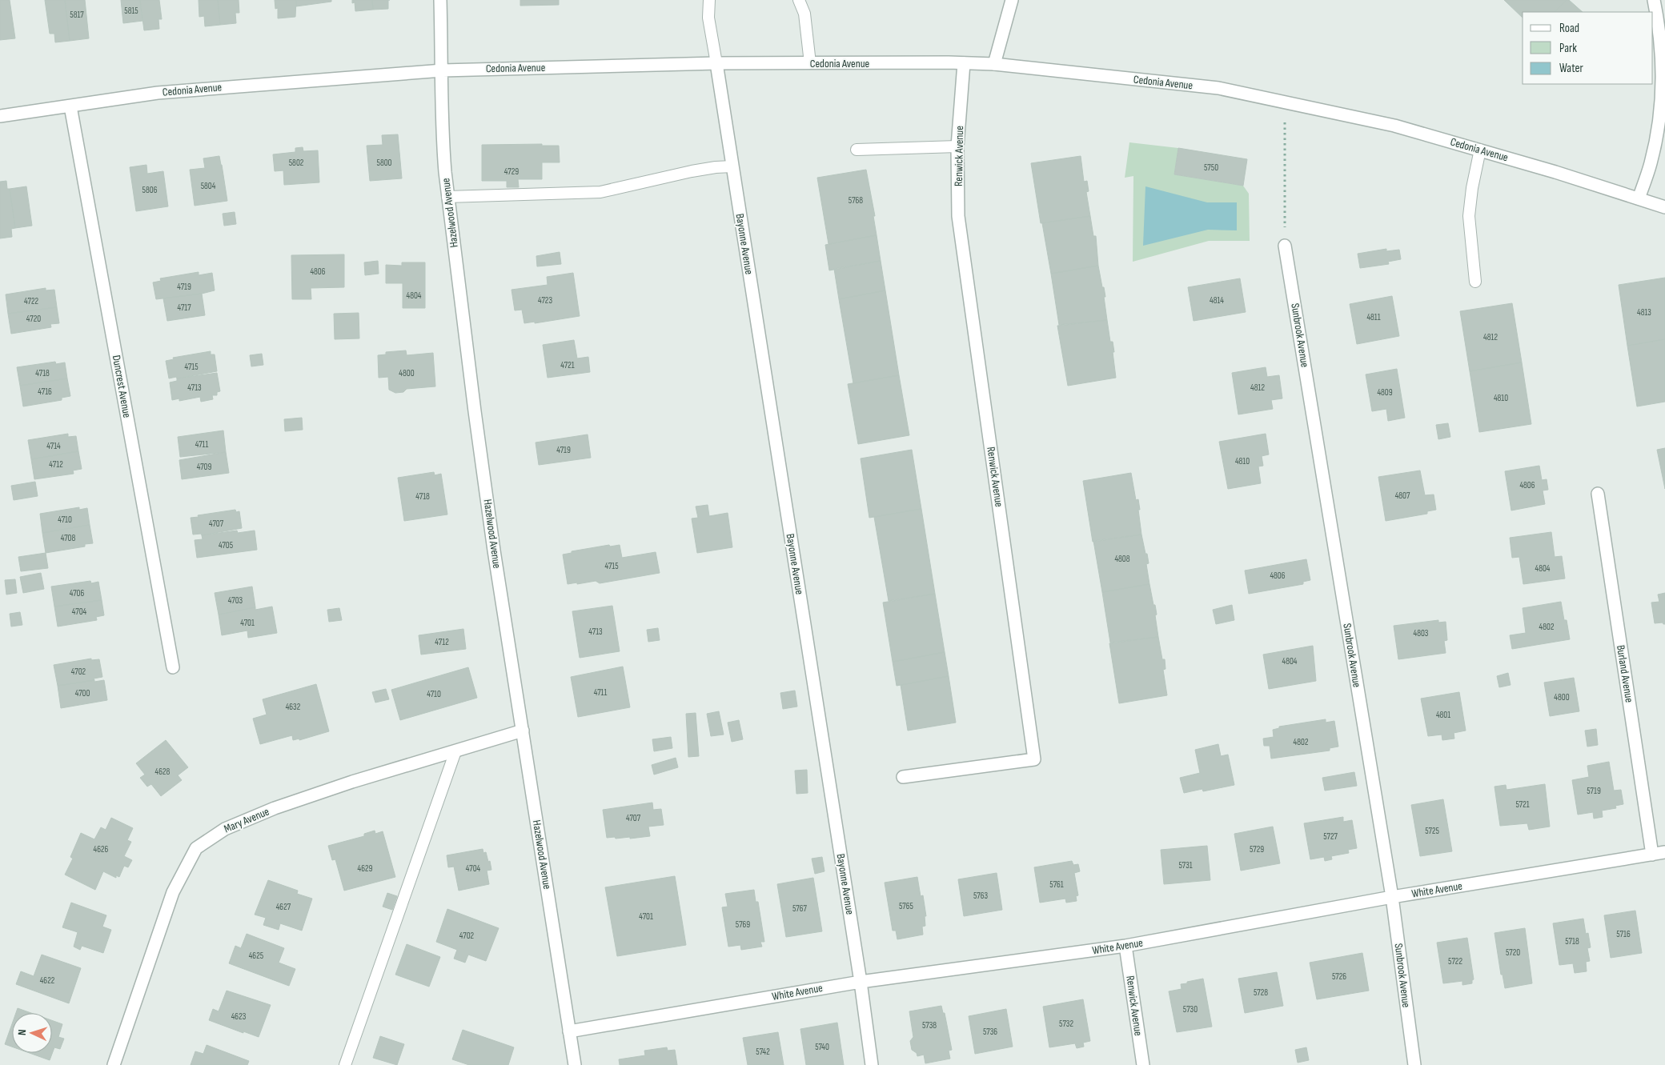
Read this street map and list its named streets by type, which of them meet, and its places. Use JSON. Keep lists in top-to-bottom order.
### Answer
{
  "streets": {
    "street": [
      "Cedonia Avenue",
      "Renwick Avenue",
      "Hazelwood Avenue",
      "Bayonne Avenue",
      "Sunbrook Avenue",
      "Duncrest Avenue",
      "Burland Avenue",
      "Mary Avenue",
      "White Avenue"
    ]
  },
  "crossings": [
    ["Cedonia Avenue", "Renwick Avenue"],
    ["Cedonia Avenue", "Hazelwood Avenue"],
    ["Cedonia Avenue", "Bayonne Avenue"],
    ["Cedonia Avenue", "Duncrest Avenue"],
    ["Renwick Avenue", "White Avenue"],
    ["Hazelwood Avenue", "Mary Avenue"],
    ["Hazelwood Avenue", "White Avenue"],
    ["Bayonne Avenue", "White Avenue"],
    ["Sunbrook Avenue", "White Avenue"],
    ["Burland Avenue", "White Avenue"]
  ],
  "house_numbers": [
    "5815",
    "5817",
    "5802",
    "5800",
    "5750",
    "4729",
    "5804",
    "5806",
    "5768",
    "4806",
    "4719",
    "4804",
    "4723",
    "4814",
    "4722",
    "4717",
    "4813",
    "4811",
    "4720",
    "4812",
    "4721",
    "4715",
    "4718",
    "4800",
    "4713",
    "4812",
    "4716",
    "4809",
    "4810",
    "4711",
    "4714",
    "4719",
    "4810",
    "4712",
    "4709",
    "4806",
    "4807",
    "4718",
    "4710",
    "4707",
    "4708",
    "4705",
    "4808",
    "4715",
    "4804",
    "4806",
    "4706",
    "4703",
    "4704",
    "4701",
    "4802",
    "4713",
    "4803",
    "4712",
    "4804",
    "4702",
    "4711",
    "4700",
    "4710",
    "4800",
    "4632",
    "4801",
    "4802",
    "4628",
    "5719",
    "5721",
    "4707",
    "5725",
    "5727",
    "4626",
    "5729",
    "5731",
    "4629",
    "4704",
    "5761",
    "5763",
    "5765",
    "4627",
    "5767",
    "4701",
    "5769",
    "5716",
    "4702",
    "5718",
    "5720",
    "4625",
    "5722",
    "5726",
    "4622",
    "5728",
    "5730",
    "4623",
    "5732",
    "5738",
    "5736",
    "5740",
    "5742"
  ],
  "legend": ["Road", "Park", "Water"],
  "north": "left"
}
